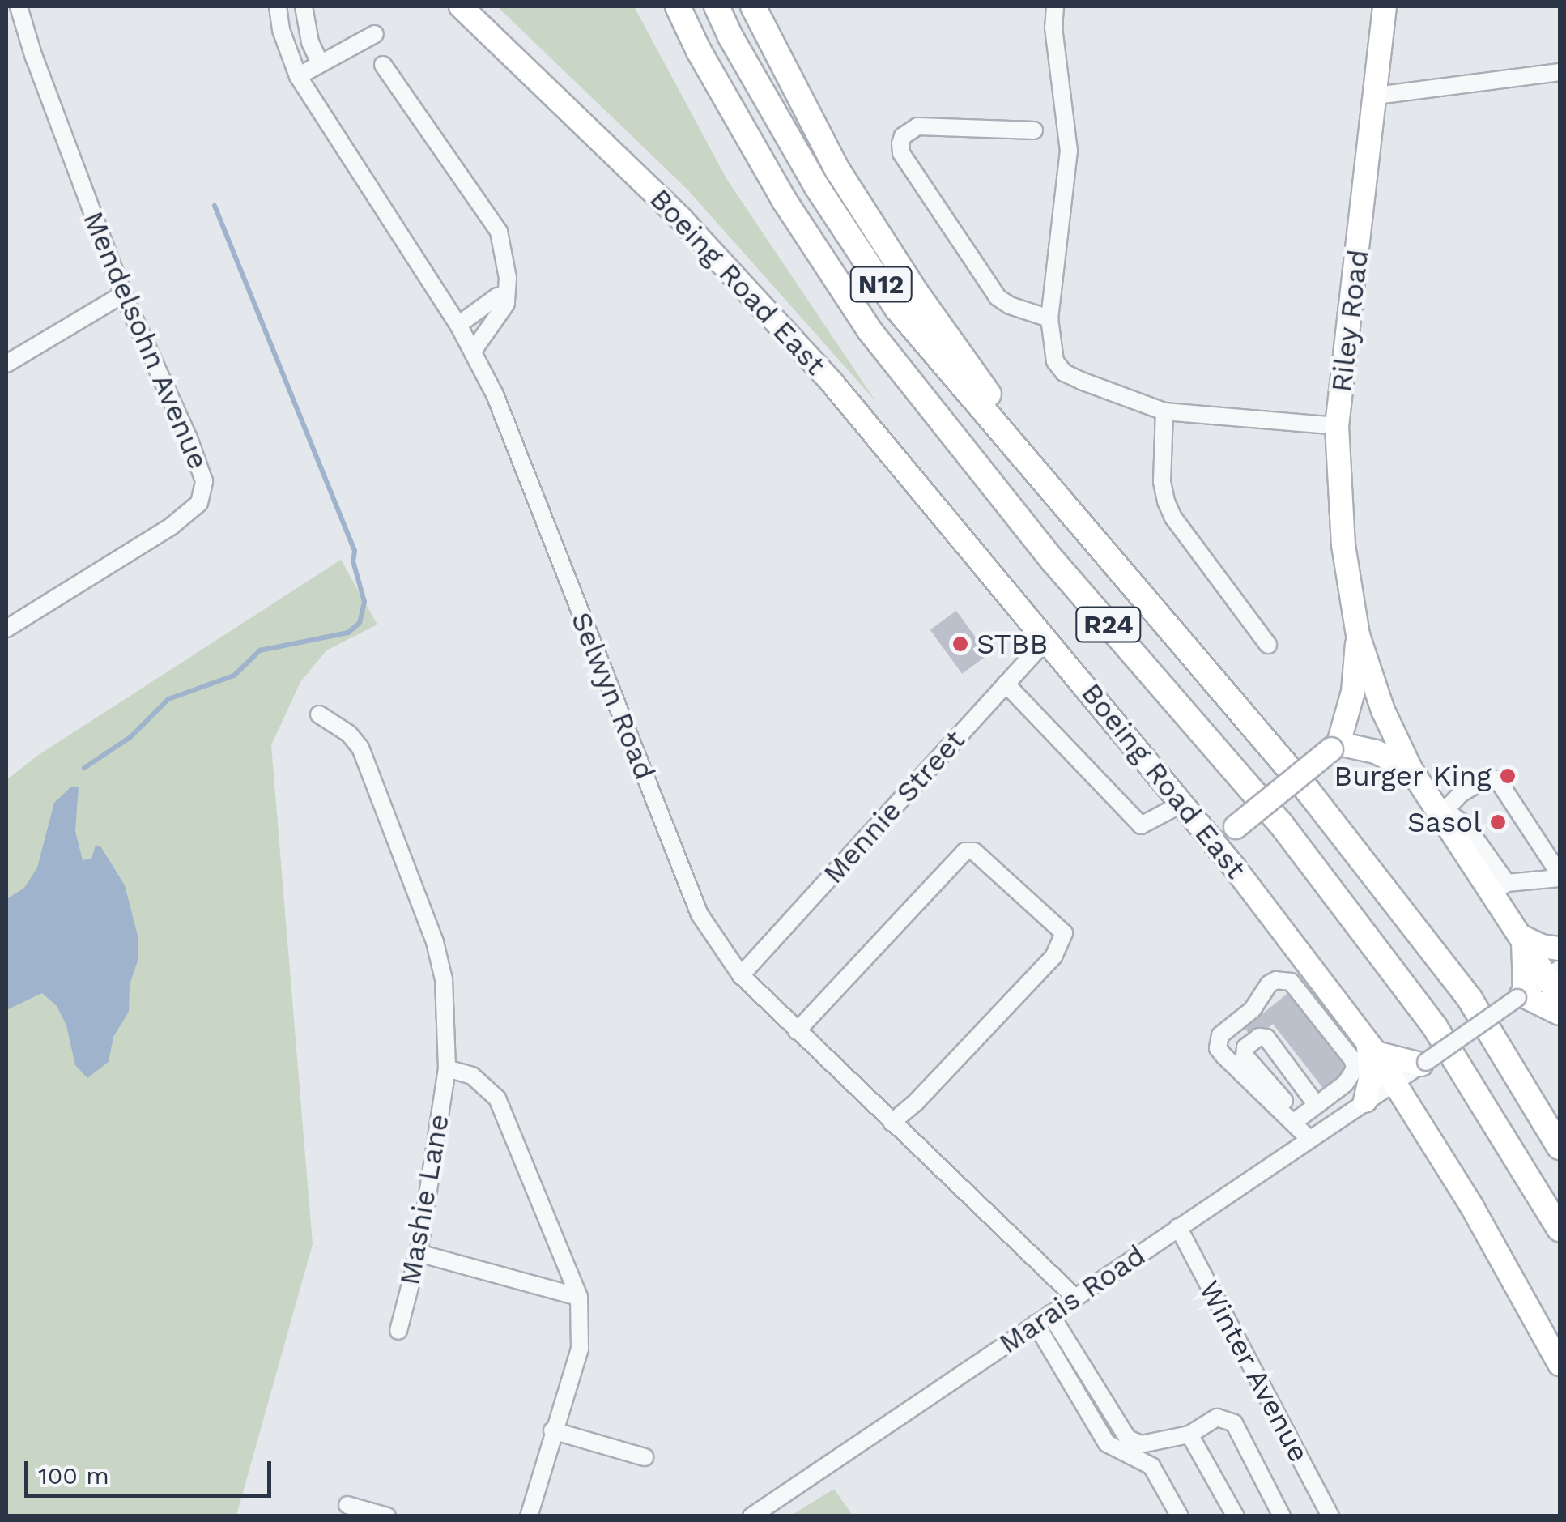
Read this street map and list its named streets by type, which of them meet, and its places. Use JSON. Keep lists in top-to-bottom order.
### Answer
{
  "streets": {
    "highway": ["N12", "R24"],
    "main road": ["Boeing Road East", "Riley Road"],
    "street": [
      "Mendelsohn Avenue",
      "Selwyn Road",
      "Mennie Street",
      "Mashie Lane",
      "Marais Road",
      "Winter Avenue"
    ]
  },
  "crossings": [
    ["Boeing Road East", "Mennie Street"],
    ["Boeing Road East", "Marais Road"],
    ["N12", "R24"],
    ["Selwyn Road", "Mennie Street"],
    ["Selwyn Road", "Marais Road"],
    ["Marais Road", "Winter Avenue"]
  ],
  "places": ["STBB", "Burger King", "Sasol"],
  "scale_bar": "100 m"
}
